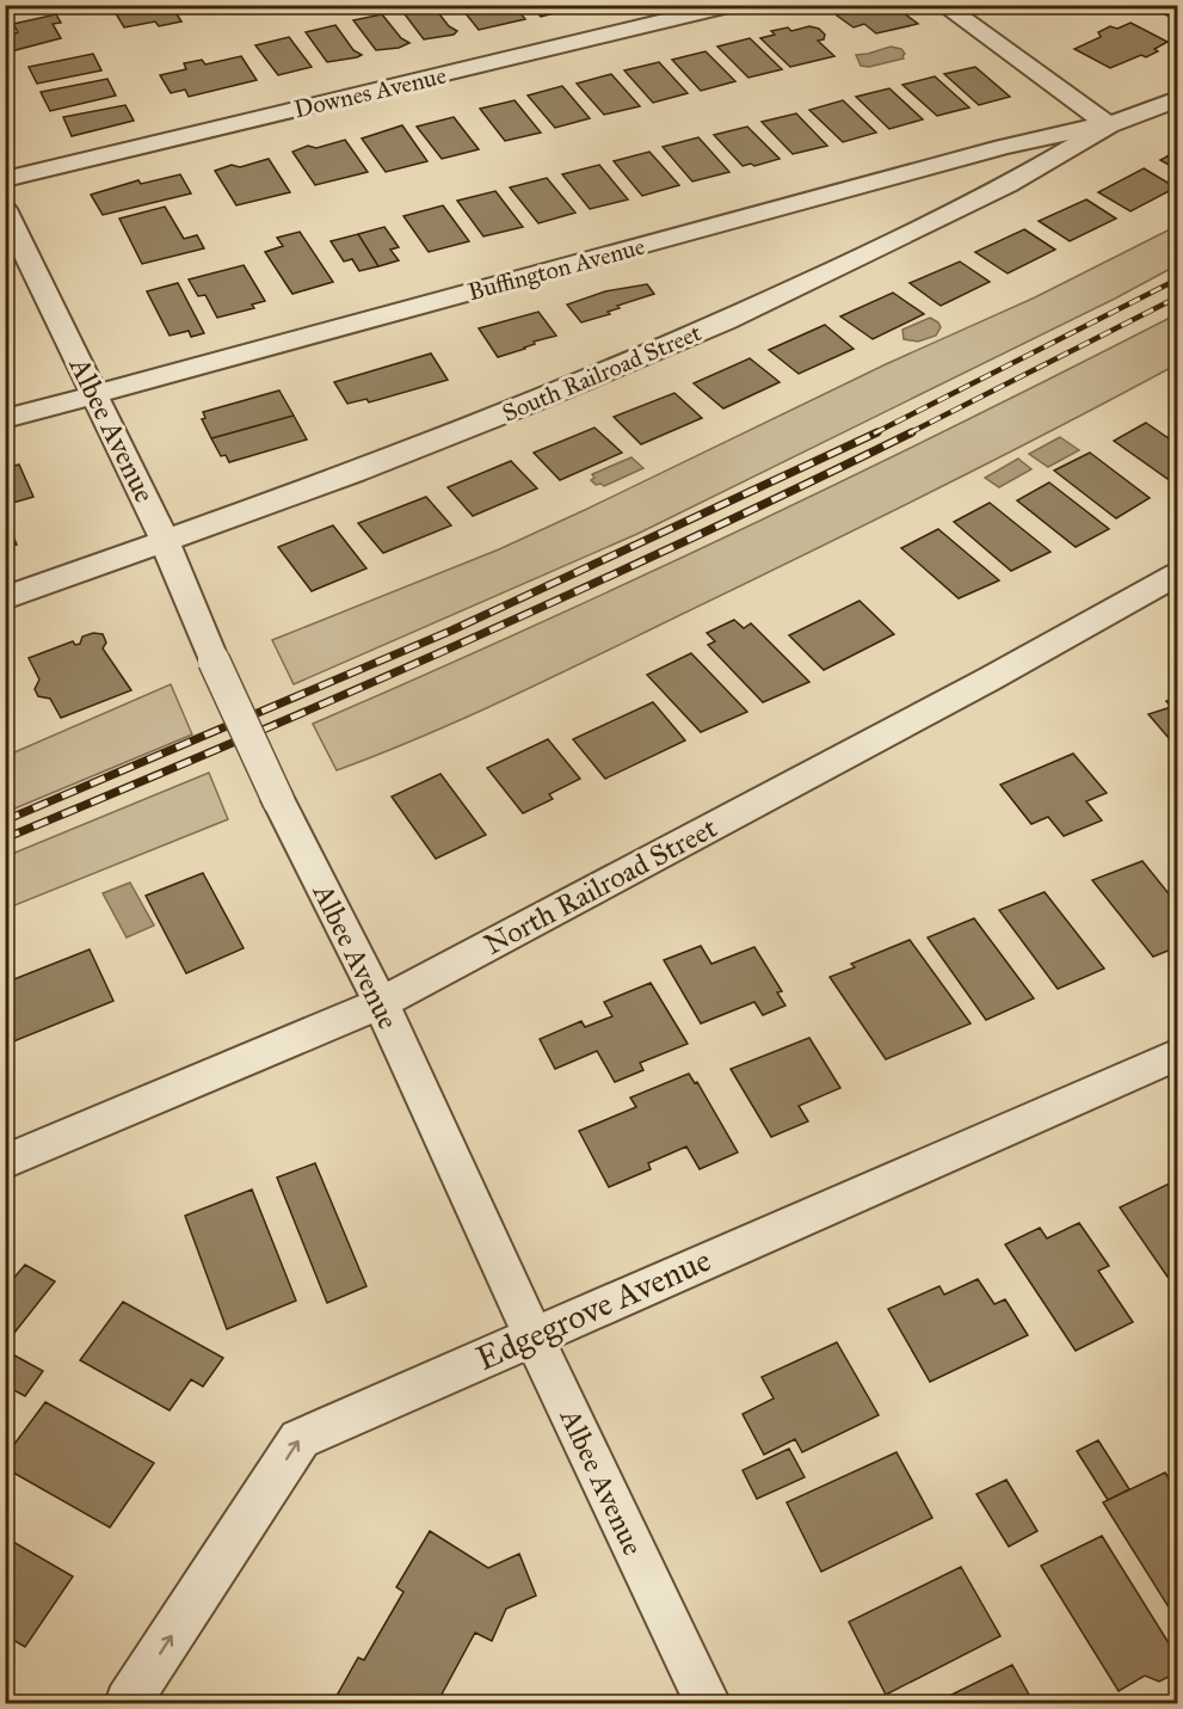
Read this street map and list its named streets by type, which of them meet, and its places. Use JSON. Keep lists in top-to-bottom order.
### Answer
{
  "streets": {
    "street": [
      "Downes Avenue",
      "Buffington Avenue",
      "South Railroad Street",
      "Albee Avenue",
      "North Railroad Street",
      "Edgegrove Avenue"
    ]
  },
  "crossings": [
    ["Buffington Avenue", "South Railroad Street"],
    ["Buffington Avenue", "Albee Avenue"],
    ["South Railroad Street", "Albee Avenue"],
    ["Albee Avenue", "North Railroad Street"],
    ["Albee Avenue", "Edgegrove Avenue"]
  ],
  "one_way": ["Edgegrove Avenue"]
}
